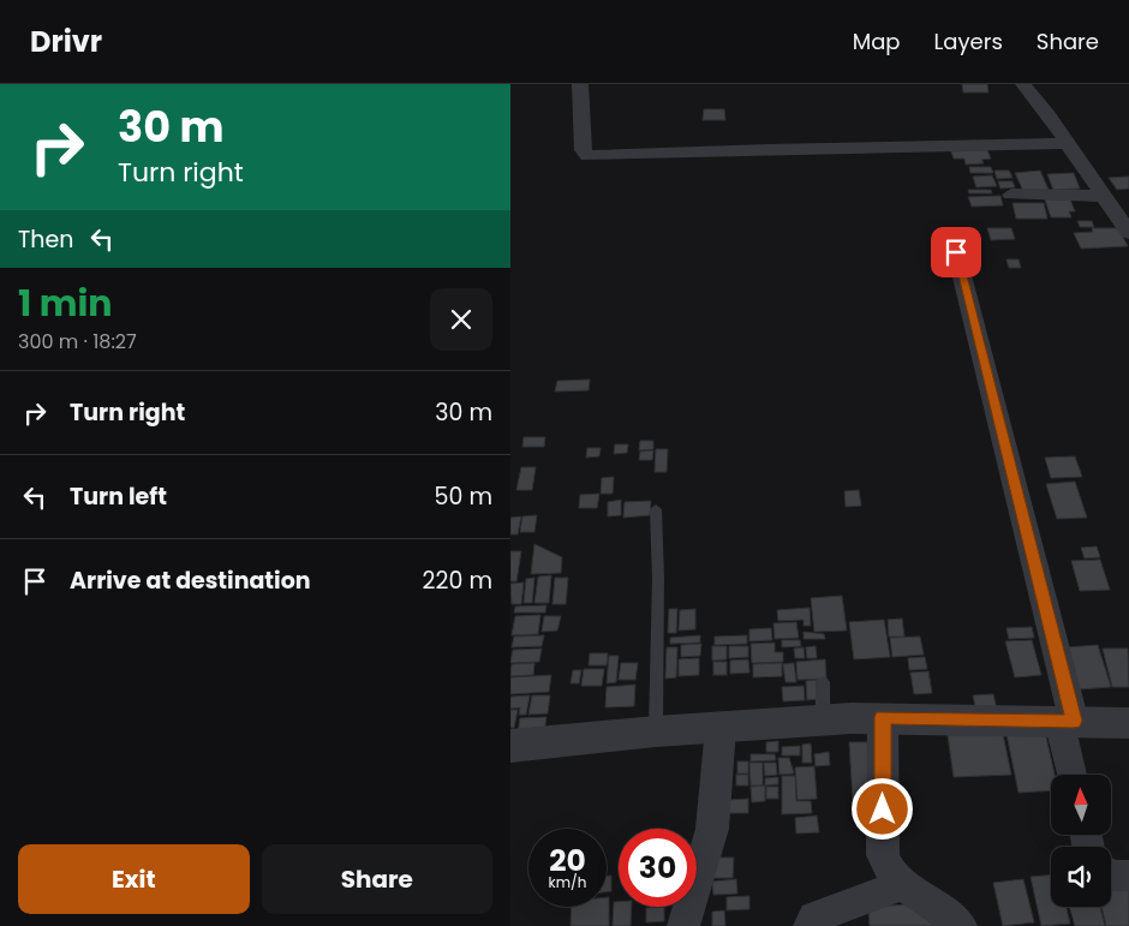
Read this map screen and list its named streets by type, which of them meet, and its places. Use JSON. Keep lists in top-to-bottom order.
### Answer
{
  "north": "top",
  "page": {
    "header": "Drivr",
    "nav": ["Map", "Layers", "Share"],
    "turn": ["30 m", "Turn right"],
    "then": "Then",
    "heading": ["1 min", "300 m · 18:27"],
    "list": [
      {
        "name": "Turn right",
        "value": "30 m"
      },
      {
        "name": "Turn left",
        "value": "50 m"
      },
      {
        "name": "Arrive at destination",
        "value": "220 m"
      }
    ],
    "speed": "20 km/h",
    "limit": "30",
    "buttons": ["Exit", "Share"]
  }
}
